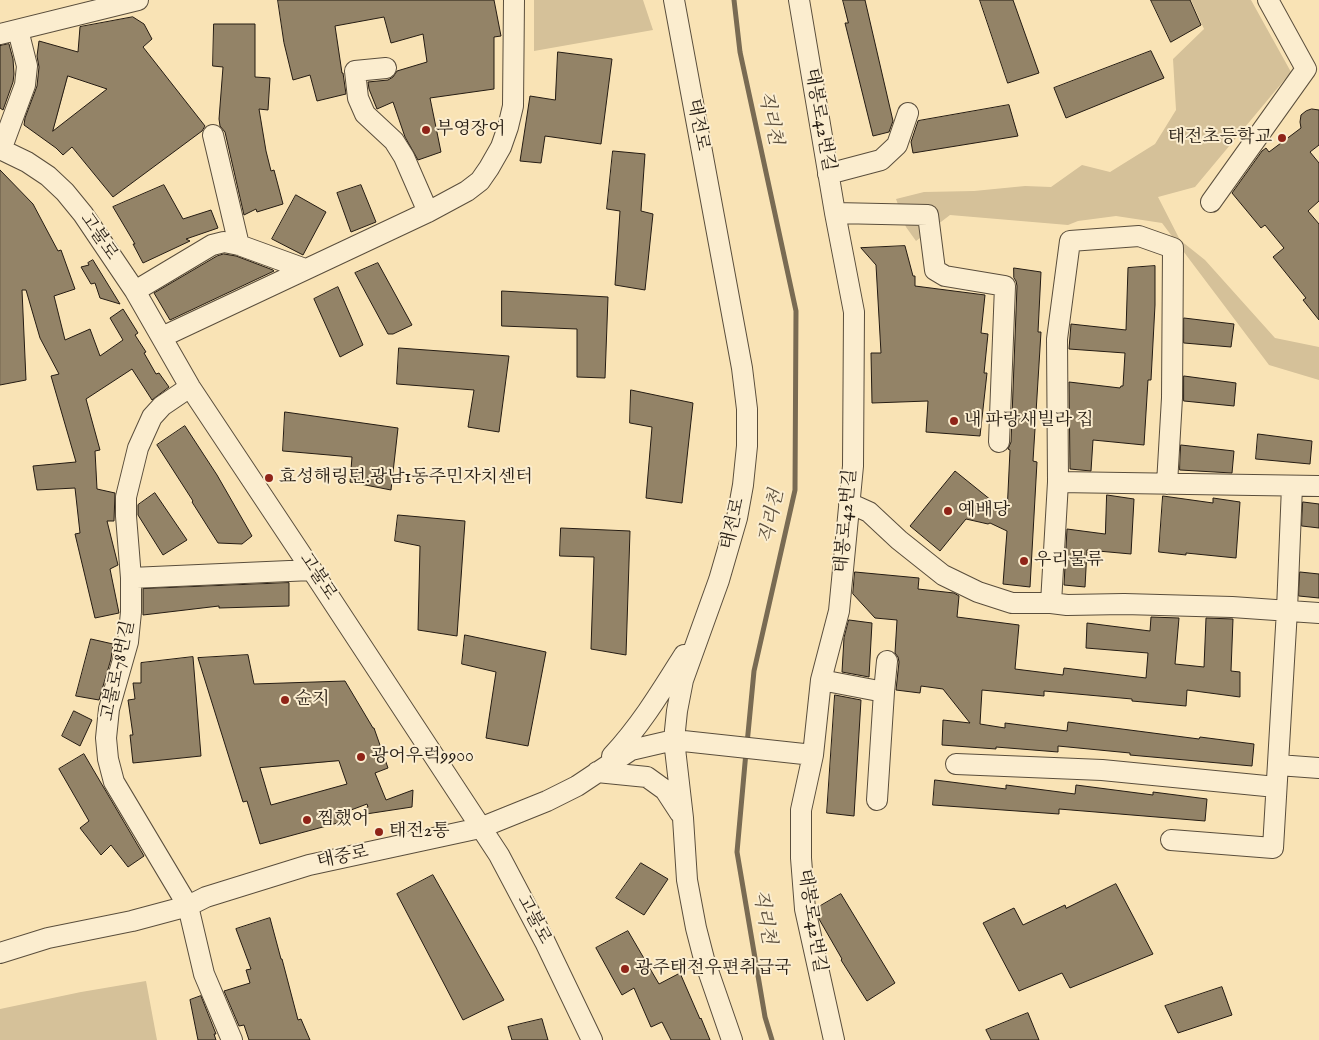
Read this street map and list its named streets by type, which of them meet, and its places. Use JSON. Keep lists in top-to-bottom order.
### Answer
{
  "streets": {
    "street": [
      "태봉로42번길",
      "태전로",
      "고불로",
      "고불로78번길",
      "태중로"
    ]
  },
  "crossings": [
    ["태봉로42번길", "태중로"],
    ["태전로", "태중로"],
    ["고불로", "고불로78번길"],
    ["고불로", "태중로"],
    ["고불로78번길", "태중로"]
  ],
  "water": ["직리천"],
  "places": [
    "부영장어",
    "태전초등학교",
    "내 파랑새빌라 집",
    "효성해링턴.광남1동주민자치센터",
    "예배당",
    "우리물류",
    "슌지",
    "광어우럭9900",
    "찜했어",
    "태전2통",
    "광주태전우편취급국"
  ]
}
